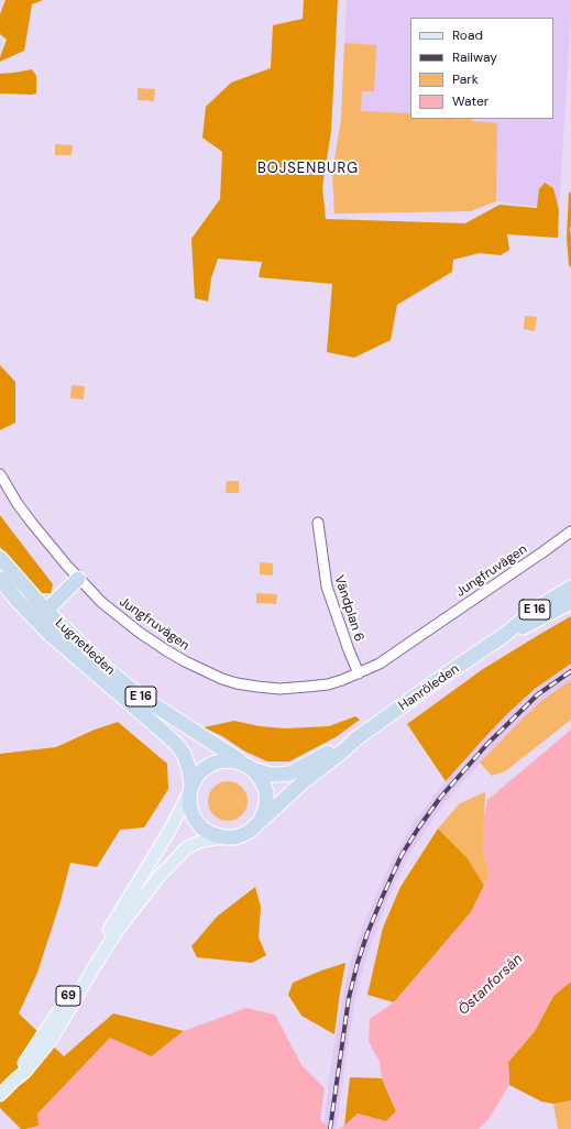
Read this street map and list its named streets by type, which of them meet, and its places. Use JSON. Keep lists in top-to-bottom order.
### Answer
{
  "streets": {
    "highway": ["E 16", "Lugnetleden", "Hanröleden"],
    "main road": ["69"],
    "street": ["Jungfruvägen", "Vändplan 6"]
  },
  "crossings": [
    ["Jungfruvägen", "Vändplan 6"],
    ["E 16", "Lugnetleden"],
    ["E 16", "Hanröleden"],
    ["E 16", "69"],
    ["Lugnetleden", "Hanröleden"],
    ["Lugnetleden", "69"],
    ["Hanröleden", "69"]
  ],
  "districts": ["BOJSENBURG"],
  "water": ["Östanforsån"],
  "legend": [
    "Road",
    "Railway",
    "Park",
    "Water"
  ]
}
